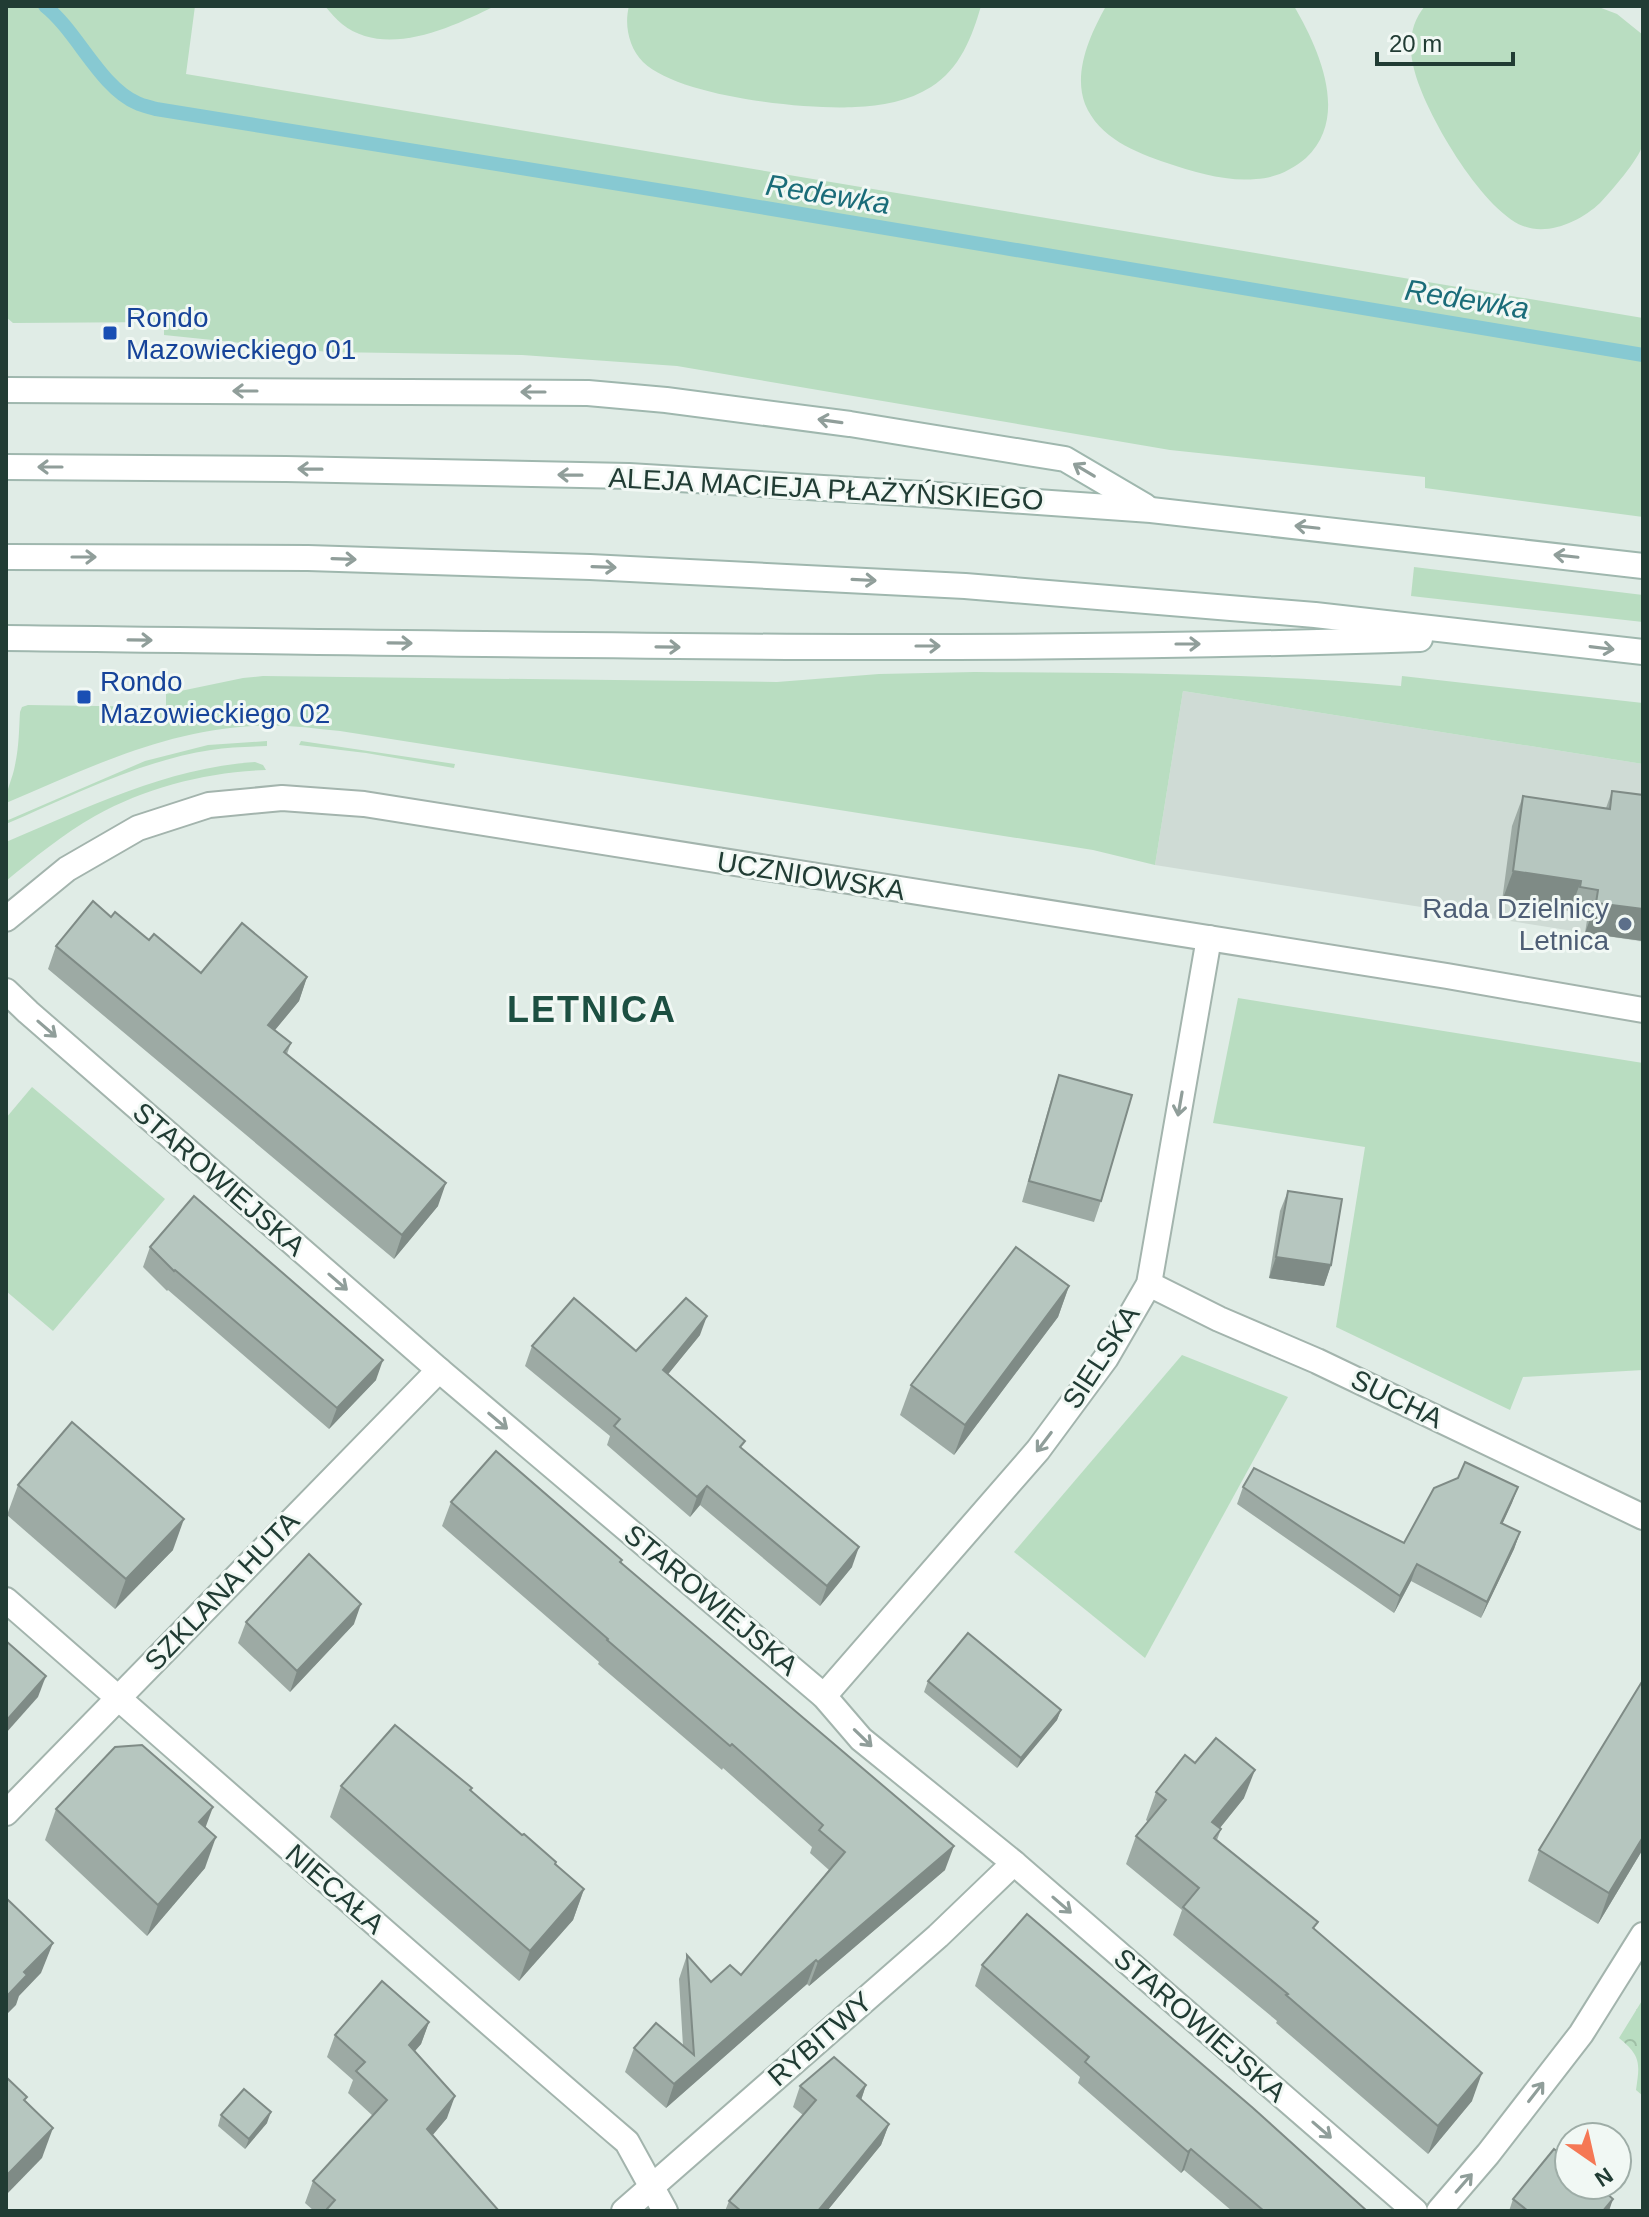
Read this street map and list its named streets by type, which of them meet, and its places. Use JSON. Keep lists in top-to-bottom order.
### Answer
{
  "streets": {
    "street": [
      "ALEJA MACIEJA PŁAŻYŃSKIEGO",
      "UCZNIOWSKA",
      "STAROWIEJSKA",
      "SIELSKA",
      "SUCHA",
      "SZKLANA HUTA",
      "NIECAŁA",
      "RYBITWY"
    ]
  },
  "crossings": [
    ["UCZNIOWSKA", "SIELSKA"],
    ["STAROWIEJSKA", "SIELSKA"],
    ["STAROWIEJSKA", "SZKLANA HUTA"],
    ["STAROWIEJSKA", "RYBITWY"],
    ["SIELSKA", "SUCHA"],
    ["SZKLANA HUTA", "NIECAŁA"],
    ["NIECAŁA", "RYBITWY"]
  ],
  "one_way": ["STAROWIEJSKA", "SIELSKA"],
  "districts": ["LETNICA"],
  "water": ["Redewka"],
  "places": {
    "transit": ["Rondo Mazowieckiego 01", "Rondo Mazowieckiego 02"],
    "other": ["Rada Dzielnicy Letnica"]
  },
  "scale_bar": "20 m",
  "north": "bottom right"
}
